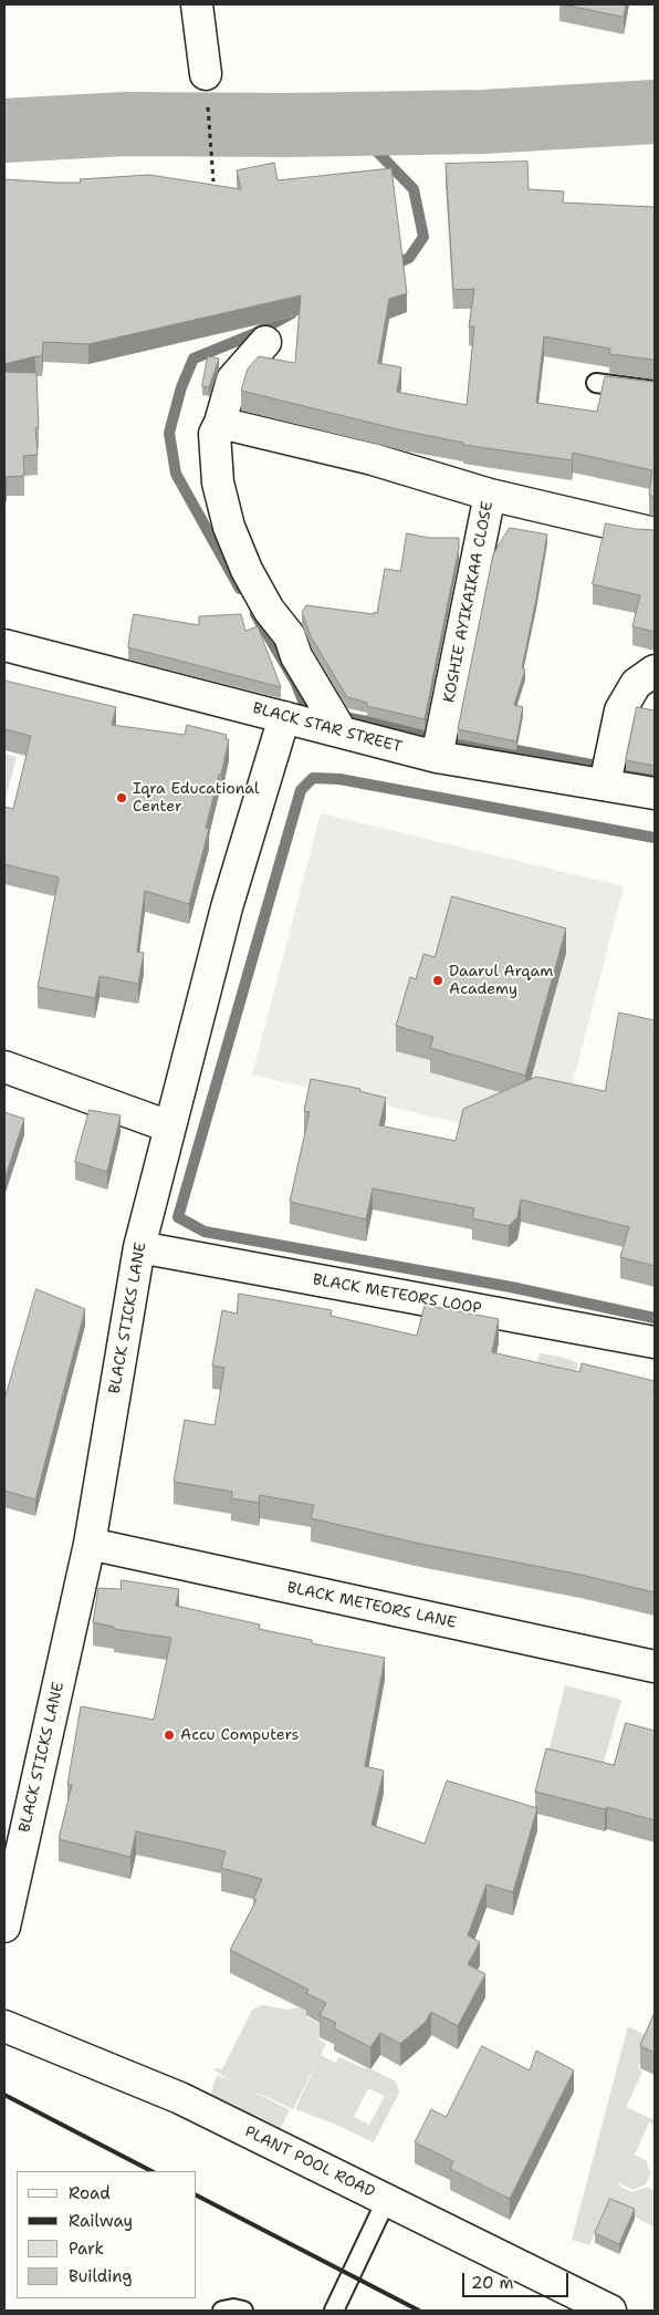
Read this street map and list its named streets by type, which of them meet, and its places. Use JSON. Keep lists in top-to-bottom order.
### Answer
{
  "streets": {
    "street": [
      "KOSHIE AYIKAIKAA CLOSE",
      "BLACK STAR STREET",
      "BLACK METEORS LOOP",
      "BLACK STICKS LANE",
      "BLACK METEORS LANE",
      "PLANT POOL ROAD"
    ]
  },
  "crossings": [
    ["KOSHIE AYIKAIKAA CLOSE", "BLACK STAR STREET"],
    ["BLACK STAR STREET", "BLACK STICKS LANE"],
    ["BLACK METEORS LOOP", "BLACK STICKS LANE"],
    ["BLACK STICKS LANE", "BLACK METEORS LANE"]
  ],
  "places": ["Iqra Educational Center", "Daarul Arqam Academy", "Accu Computers"],
  "legend": [
    "Road",
    "Railway",
    "Park",
    "Building"
  ],
  "scale_bar": "20 m"
}
